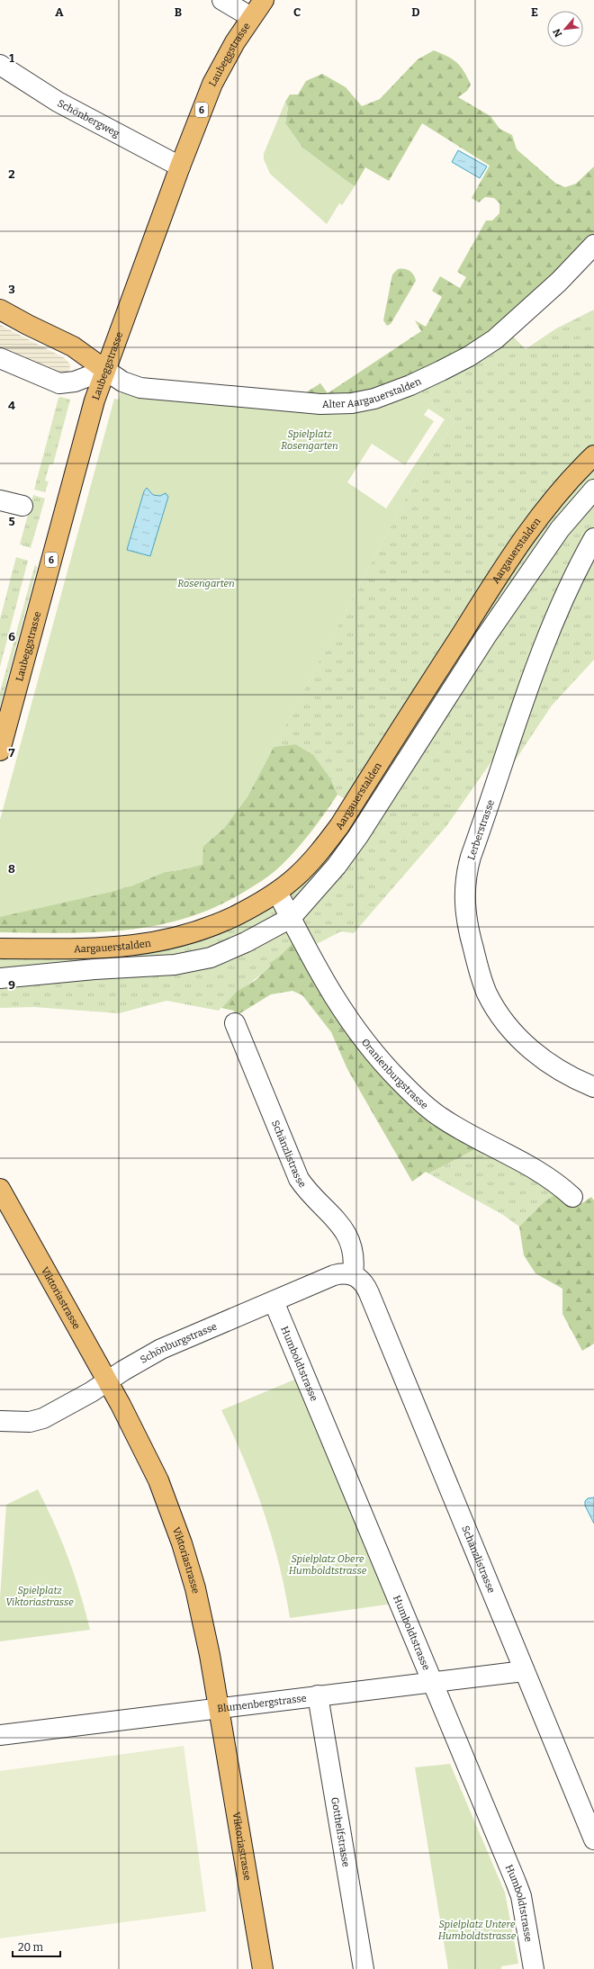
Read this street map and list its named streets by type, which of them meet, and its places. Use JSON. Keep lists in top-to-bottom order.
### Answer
{
  "streets": {
    "main road": [
      "Laubeggstrasse",
      "6",
      "Aargauerstalden",
      "Viktoriastrasse"
    ],
    "street": [
      "Schönbergweg",
      "Alter Aargauerstalden",
      "Lerberstrasse",
      "Oranienburgstrasse",
      "Schänzlistrasse",
      "Schönburgstrasse",
      "Humboldtstrasse",
      "Blumenbergstrasse",
      "Gotthelfstrasse"
    ]
  },
  "crossings": [
    ["Laubeggstrasse", "Schönbergweg"],
    ["Laubeggstrasse", "Alter Aargauerstalden"],
    ["Aargauerstalden", "Oranienburgstrasse"],
    ["Schänzlistrasse", "Schönburgstrasse"],
    ["Schänzlistrasse", "Blumenbergstrasse"],
    ["Viktoriastrasse", "Schönburgstrasse"],
    ["Viktoriastrasse", "Blumenbergstrasse"],
    ["Schönburgstrasse", "Humboldtstrasse"],
    ["Humboldtstrasse", "Blumenbergstrasse"],
    ["Blumenbergstrasse", "Gotthelfstrasse"]
  ],
  "parks": [
    "Spielplatz Rosengarten",
    "Rosengarten",
    "Spielplatz Obere Humboldtstrasse",
    "Spielplatz Viktoriastrasse",
    "Spielplatz Untere Humboldtstrasse"
  ],
  "scale_bar": "20 m",
  "north": "bottom left",
  "grid": {
    "columns": [
      "A",
      "B",
      "C",
      "D",
      "E"
    ],
    "rows": [
      "1",
      "2",
      "3",
      "4",
      "5",
      "6",
      "7",
      "8",
      "9"
    ]
  }
}
